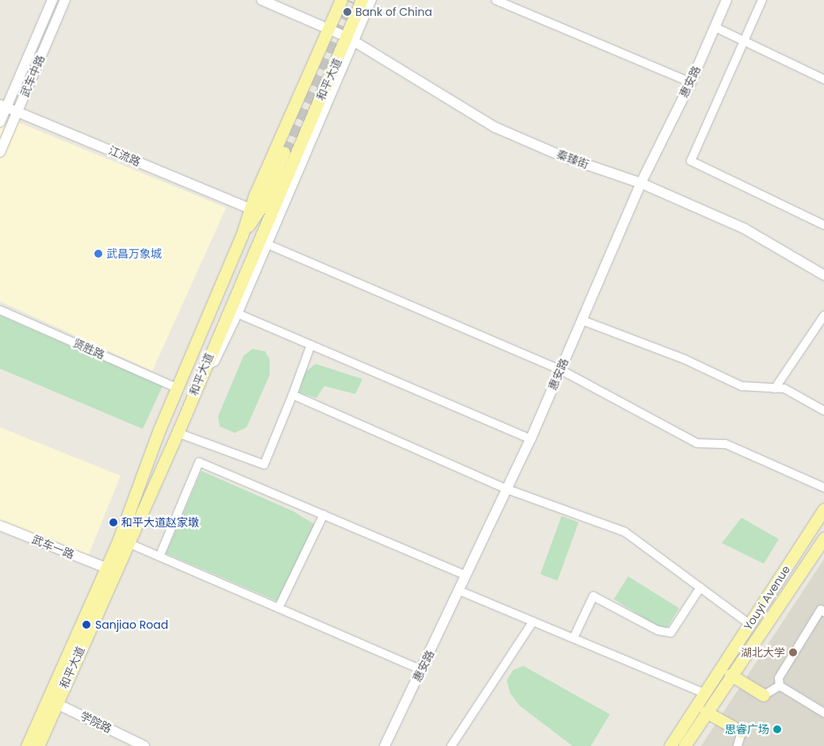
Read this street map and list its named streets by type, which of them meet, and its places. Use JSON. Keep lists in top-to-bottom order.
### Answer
{
  "streets": {
    "main road": ["和平大道", "Youyi Avenue"],
    "street": [
      "武车中路",
      "惠安路",
      "江流路",
      "秦臻街",
      "贤胜路",
      "武车一路",
      "学院路"
    ]
  },
  "crossings": [
    ["武车中路", "江流路"],
    ["和平大道", "江流路"],
    ["和平大道", "秦臻街"],
    ["和平大道", "贤胜路"],
    ["和平大道", "武车一路"],
    ["和平大道", "学院路"],
    ["惠安路", "秦臻街"]
  ],
  "places": [
    "Bank of China",
    "武昌万象城",
    "和平大道赵家墩",
    "Sanjiao Road",
    "湖北大学",
    "思睿广场"
  ]
}
